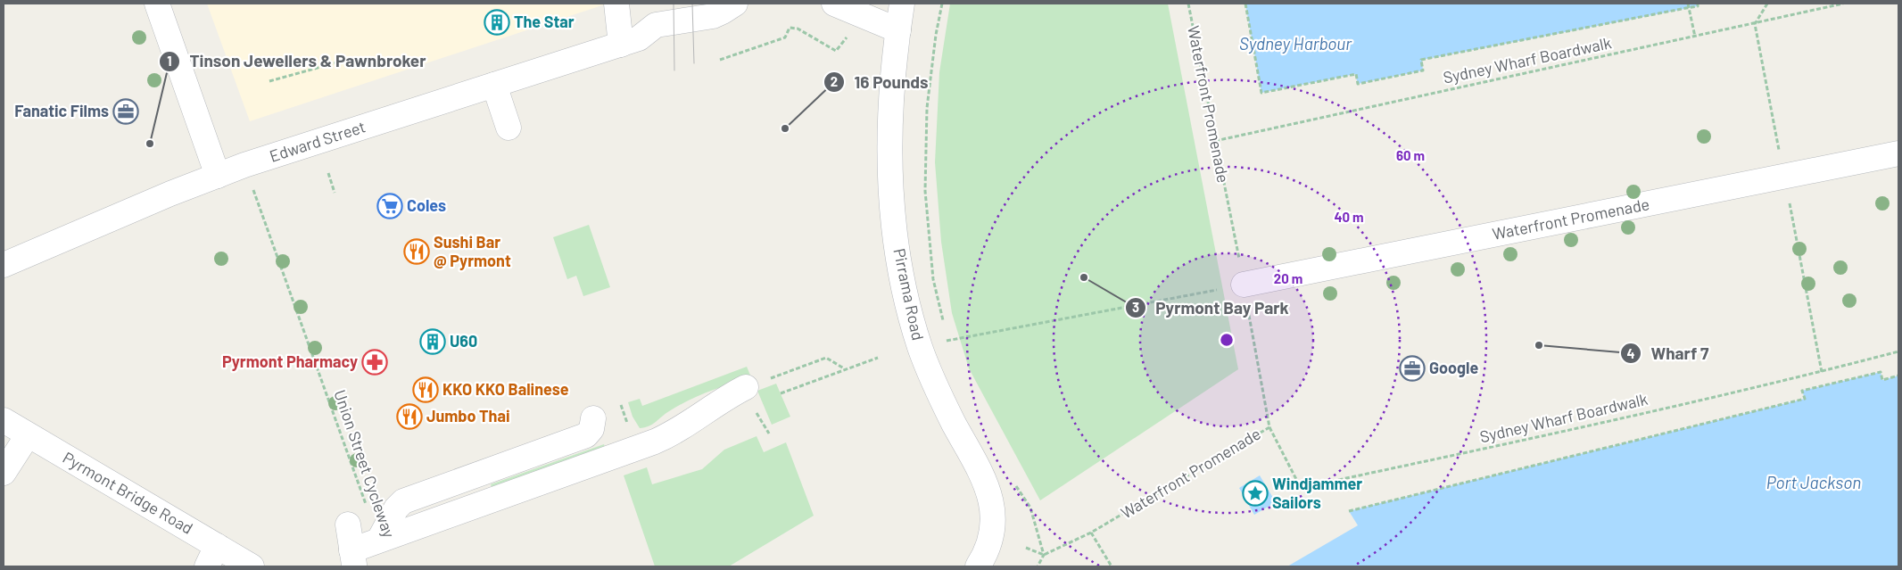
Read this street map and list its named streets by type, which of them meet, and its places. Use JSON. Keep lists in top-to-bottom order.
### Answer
{
  "streets": {
    "street": [
      "Waterfront Promenade",
      "Edward Street",
      "Pirrama Road",
      "Pyrmont Bridge Road"
    ],
    "path": ["Sydney Wharf Boardwalk", "Union Street Cycleway"]
  },
  "crossings": [
    ["Sydney Wharf Boardwalk", "Waterfront Promenade"]
  ],
  "water": ["Sydney Harbour", "Port Jackson"],
  "places": {
    "building": ["The Star", "U60"],
    "office": ["Fanatic Films", "Google"],
    "other": [
      "16 Pounds",
      "Tinson Jewellers & Pawnbroker",
      "Pyrmont Bay Park",
      "Wharf 7"
    ],
    "supermarket": ["Coles"],
    "restaurant": ["Sushi Bar @ Pyrmont", "KKO KKO Balinese", "Jumbo Thai"],
    "pharmacy": ["Pyrmont Pharmacy"],
    "place": ["Windjammer Sailors"]
  },
  "rings": ["60 m", "40 m", "20 m"]
}
